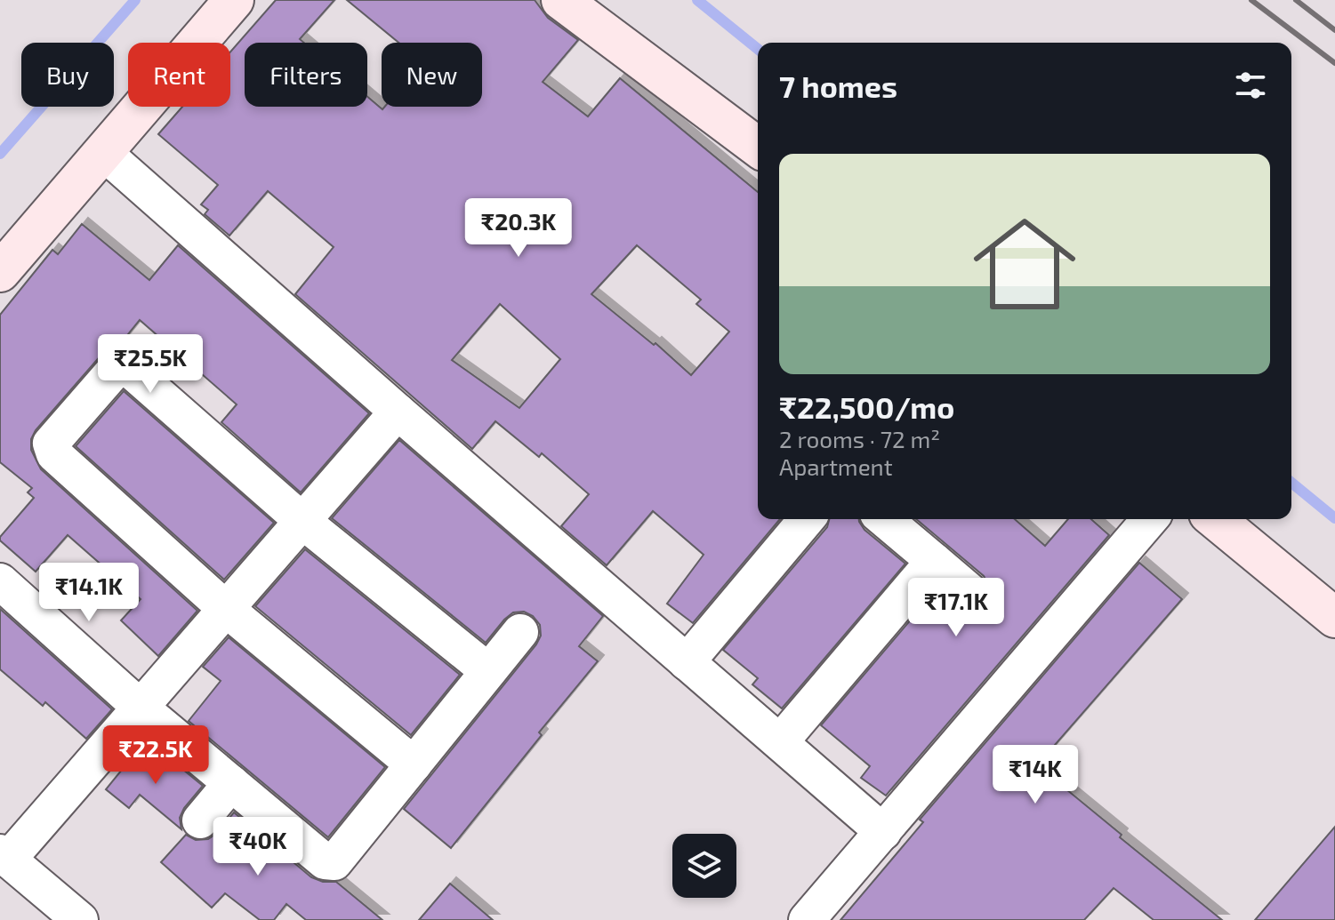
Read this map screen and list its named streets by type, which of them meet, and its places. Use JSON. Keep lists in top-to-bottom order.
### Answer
{
  "page": {
    "chip": [
      "Buy",
      "Rent",
      "Filters",
      "New"
    ],
    "heading": "7 homes",
    "list": [
      {
        "name": "₹22,500/mo",
        "note": "2 rooms · 72 m² · Apartment"
      }
    ],
    "price": [
      "₹20.3K",
      "₹25.5K",
      "₹14.1K",
      "₹17.1K",
      "₹22.5K",
      "₹14K",
      "₹40K"
    ]
  }
}
